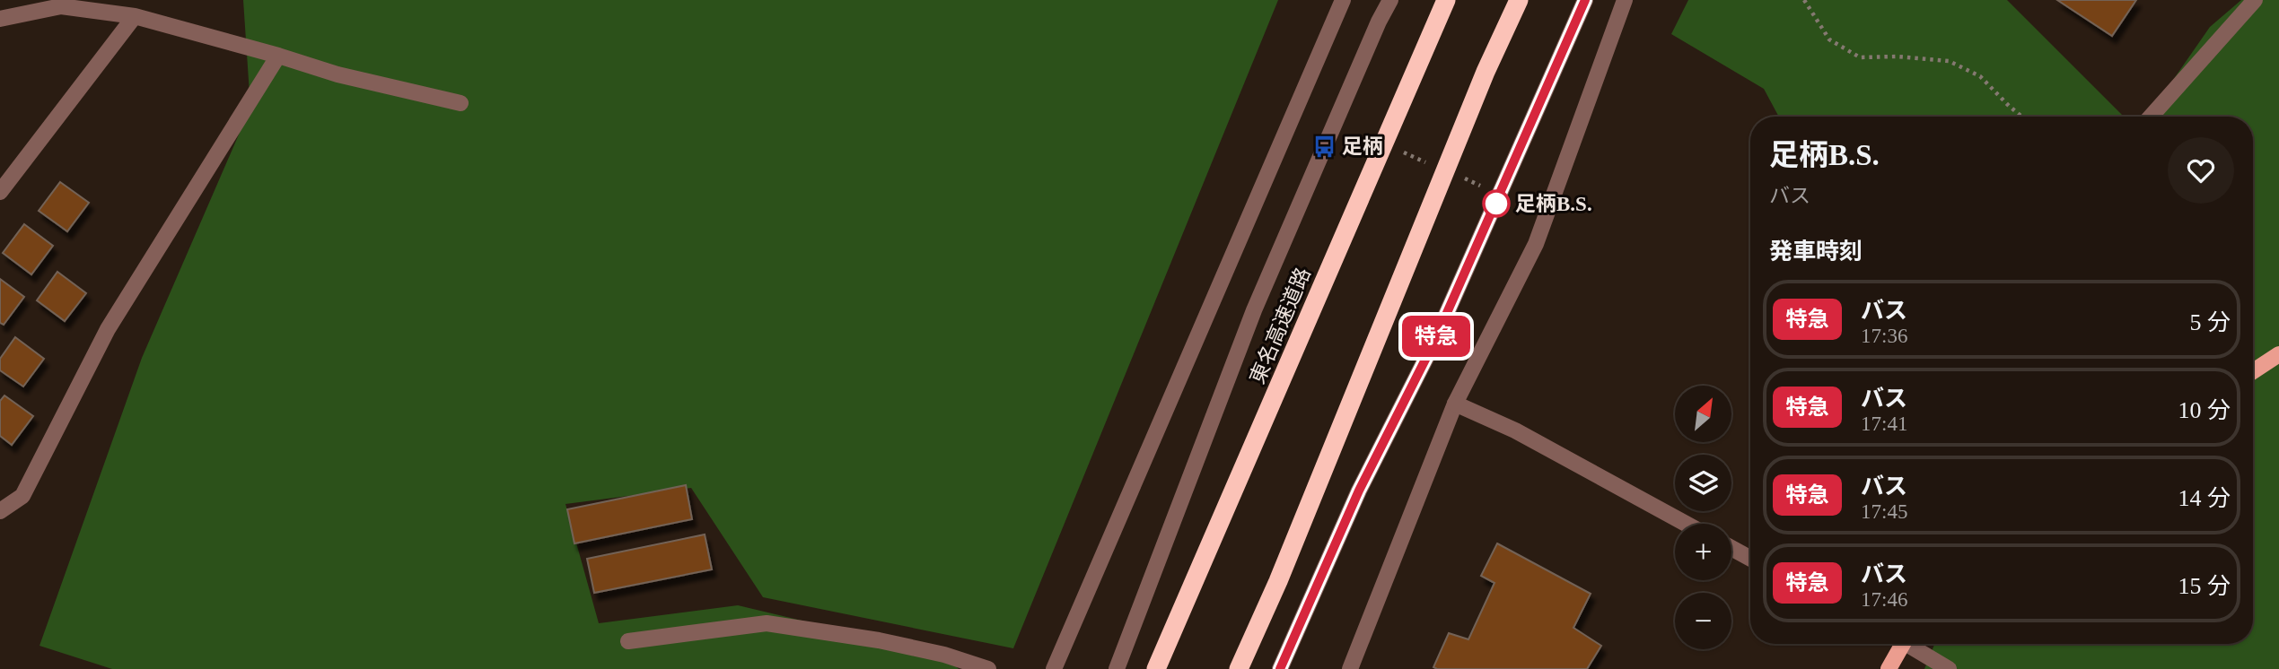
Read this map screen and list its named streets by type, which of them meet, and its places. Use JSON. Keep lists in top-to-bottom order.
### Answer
{
  "streets": {
    "highway": ["東名高速道路"]
  },
  "places": {
    "bus stop": ["足柄"],
    "other": ["足柄B.S."]
  },
  "lines": ["bus line 特急"],
  "north": "top right",
  "page": {
    "on_map": "特急",
    "heading": [
      ["足柄B.S.", "バス"],
      "発車時刻"
    ],
    "list": [
      {
        "mark": "特急",
        "name": "バス",
        "note": "17:36",
        "value": "5 分"
      },
      {
        "mark": "特急",
        "name": "バス",
        "note": "17:41",
        "value": "10 分"
      },
      {
        "mark": "特急",
        "name": "バス",
        "note": "17:45",
        "value": "14 分"
      },
      {
        "mark": "特急",
        "name": "バス",
        "note": "17:46",
        "value": "15 分"
      }
    ],
    "map_buttons": ["+", "−"]
  }
}
